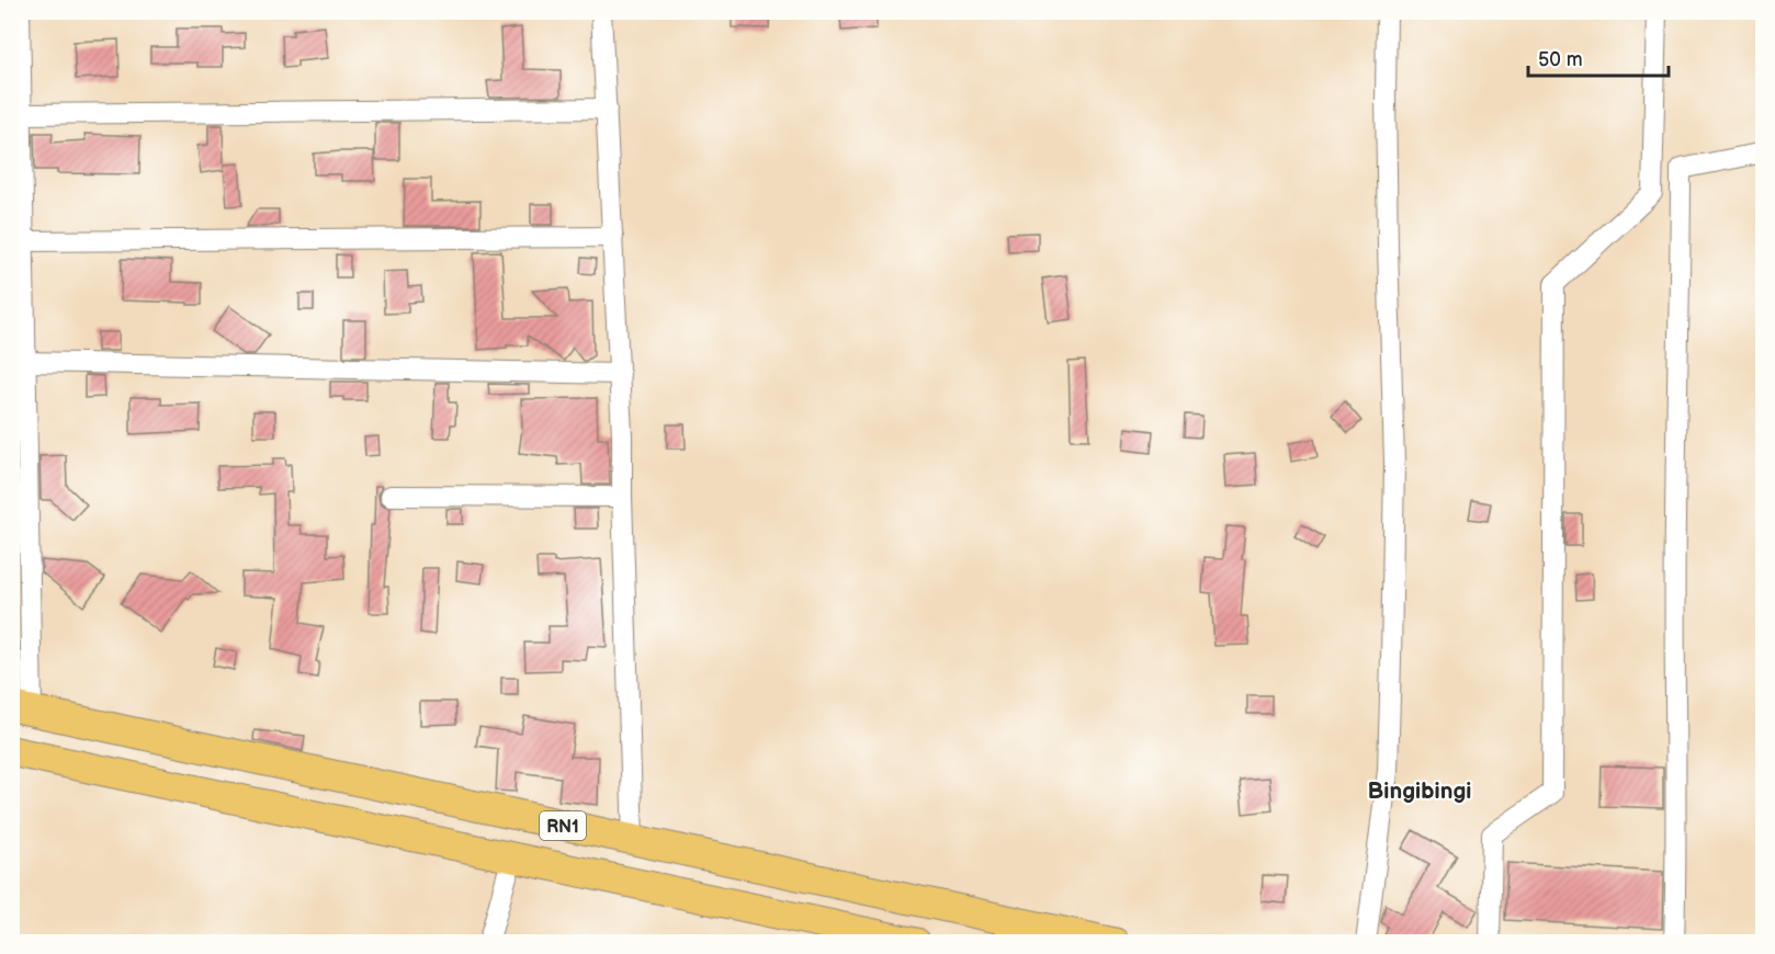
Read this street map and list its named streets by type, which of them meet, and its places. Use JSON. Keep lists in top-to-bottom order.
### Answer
{
  "streets": {
    "highway": ["RN1"]
  },
  "districts": ["Bingibingi"],
  "scale_bar": "50 m"
}
